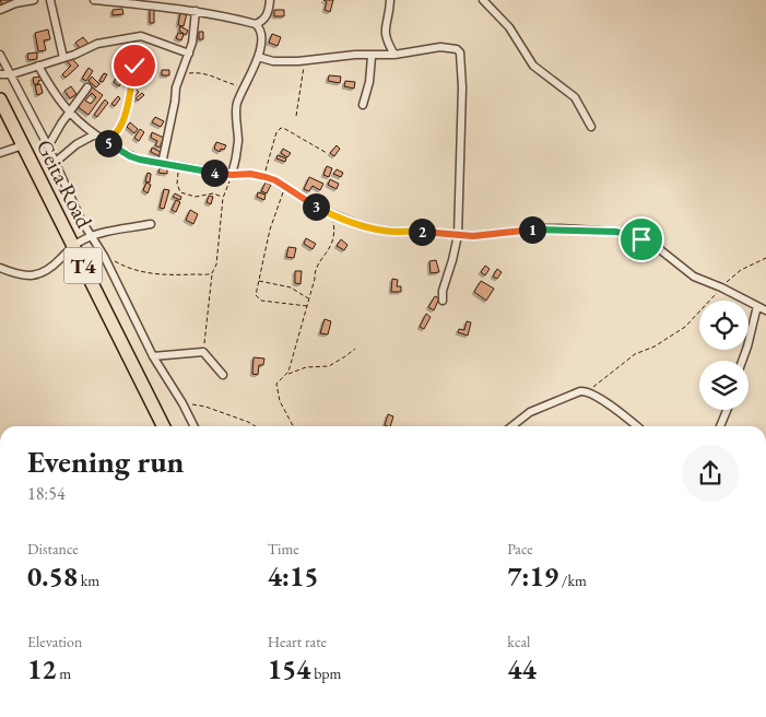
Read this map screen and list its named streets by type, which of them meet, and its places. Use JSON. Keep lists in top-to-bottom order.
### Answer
{
  "streets": {
    "highway": ["Geita Road", "T4"]
  },
  "page": {
    "pins": [
      "5",
      "4",
      "3",
      "1",
      "2"
    ],
    "heading": ["Evening run", "18:54"],
    "stats": [
      ["Distance", "0.58 km"],
      ["Time", "4:15"],
      ["Pace", "7:19 /km"],
      ["Elevation", "12 m"],
      ["Heart rate", "154 bpm"],
      ["kcal", "44"]
    ]
  }
}
